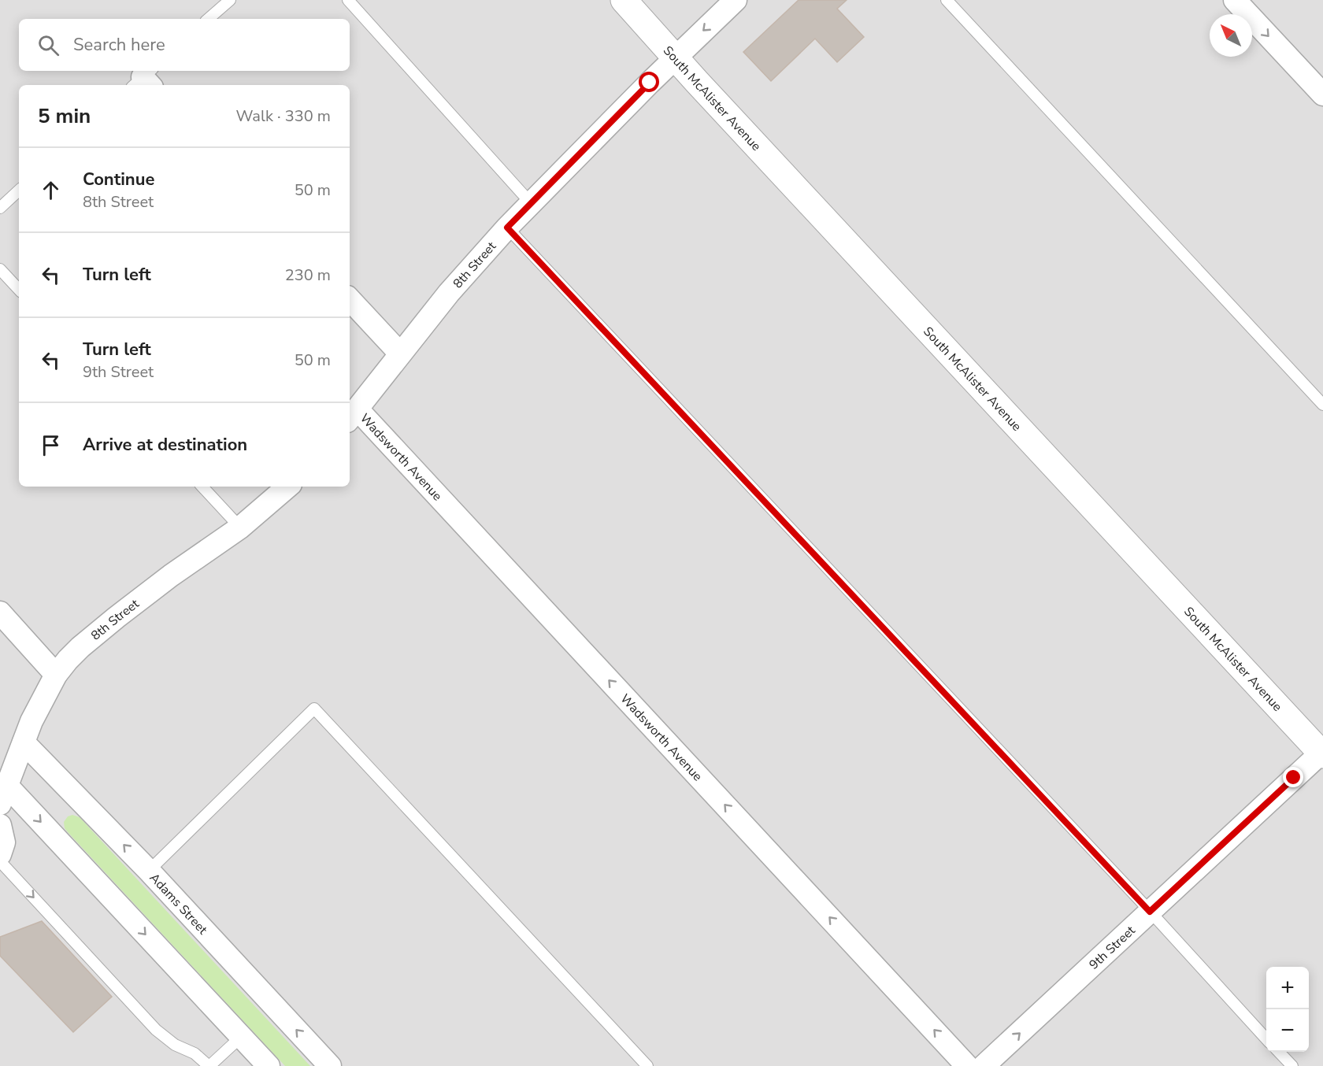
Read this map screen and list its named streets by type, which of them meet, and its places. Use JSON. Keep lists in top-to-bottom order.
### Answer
{
  "streets": {
    "street": [
      "South McAlister Avenue",
      "8th Street",
      "Wadsworth Avenue",
      "Adams Street",
      "9th Street"
    ]
  },
  "crossings": [
    ["South McAlister Avenue", "8th Street"],
    ["South McAlister Avenue", "9th Street"],
    ["8th Street", "Wadsworth Avenue"],
    ["8th Street", "Adams Street"]
  ],
  "one_way": ["Wadsworth Avenue", "9th Street"],
  "north": "top left",
  "page": {
    "search": "Search here",
    "heading": ["5 min", "Walk · 330 m"],
    "list": [
      ["Continue", "8th Street", "50 m"],
      ["Turn left", "230 m"],
      ["Turn left", "9th Street", "50 m"],
      "Arrive at destination"
    ],
    "map_buttons": ["+", "−"]
  }
}
